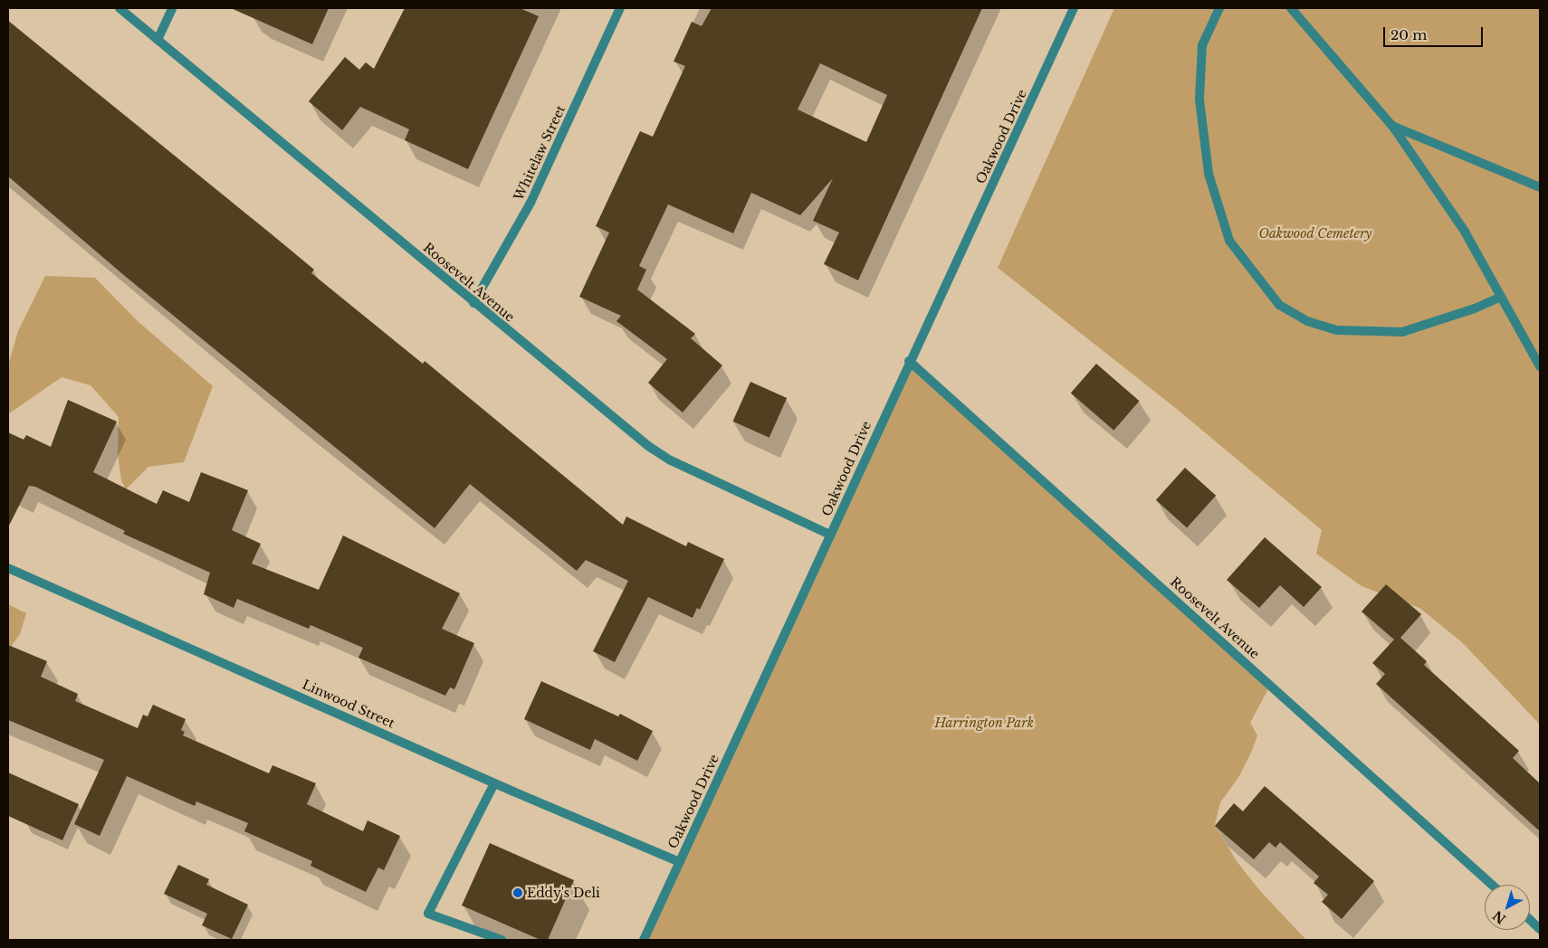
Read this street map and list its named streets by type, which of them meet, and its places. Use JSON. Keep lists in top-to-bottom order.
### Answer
{
  "streets": {
    "street": [
      "Oakwood Drive",
      "Whitelaw Street",
      "Roosevelt Avenue",
      "Linwood Street"
    ]
  },
  "crossings": [
    ["Oakwood Drive", "Roosevelt Avenue"],
    ["Oakwood Drive", "Linwood Street"],
    ["Whitelaw Street", "Roosevelt Avenue"]
  ],
  "parks": ["Oakwood Cemetery", "Harrington Park"],
  "places": ["Eddy's Deli"],
  "scale_bar": "20 m",
  "north": "bottom left"
}
